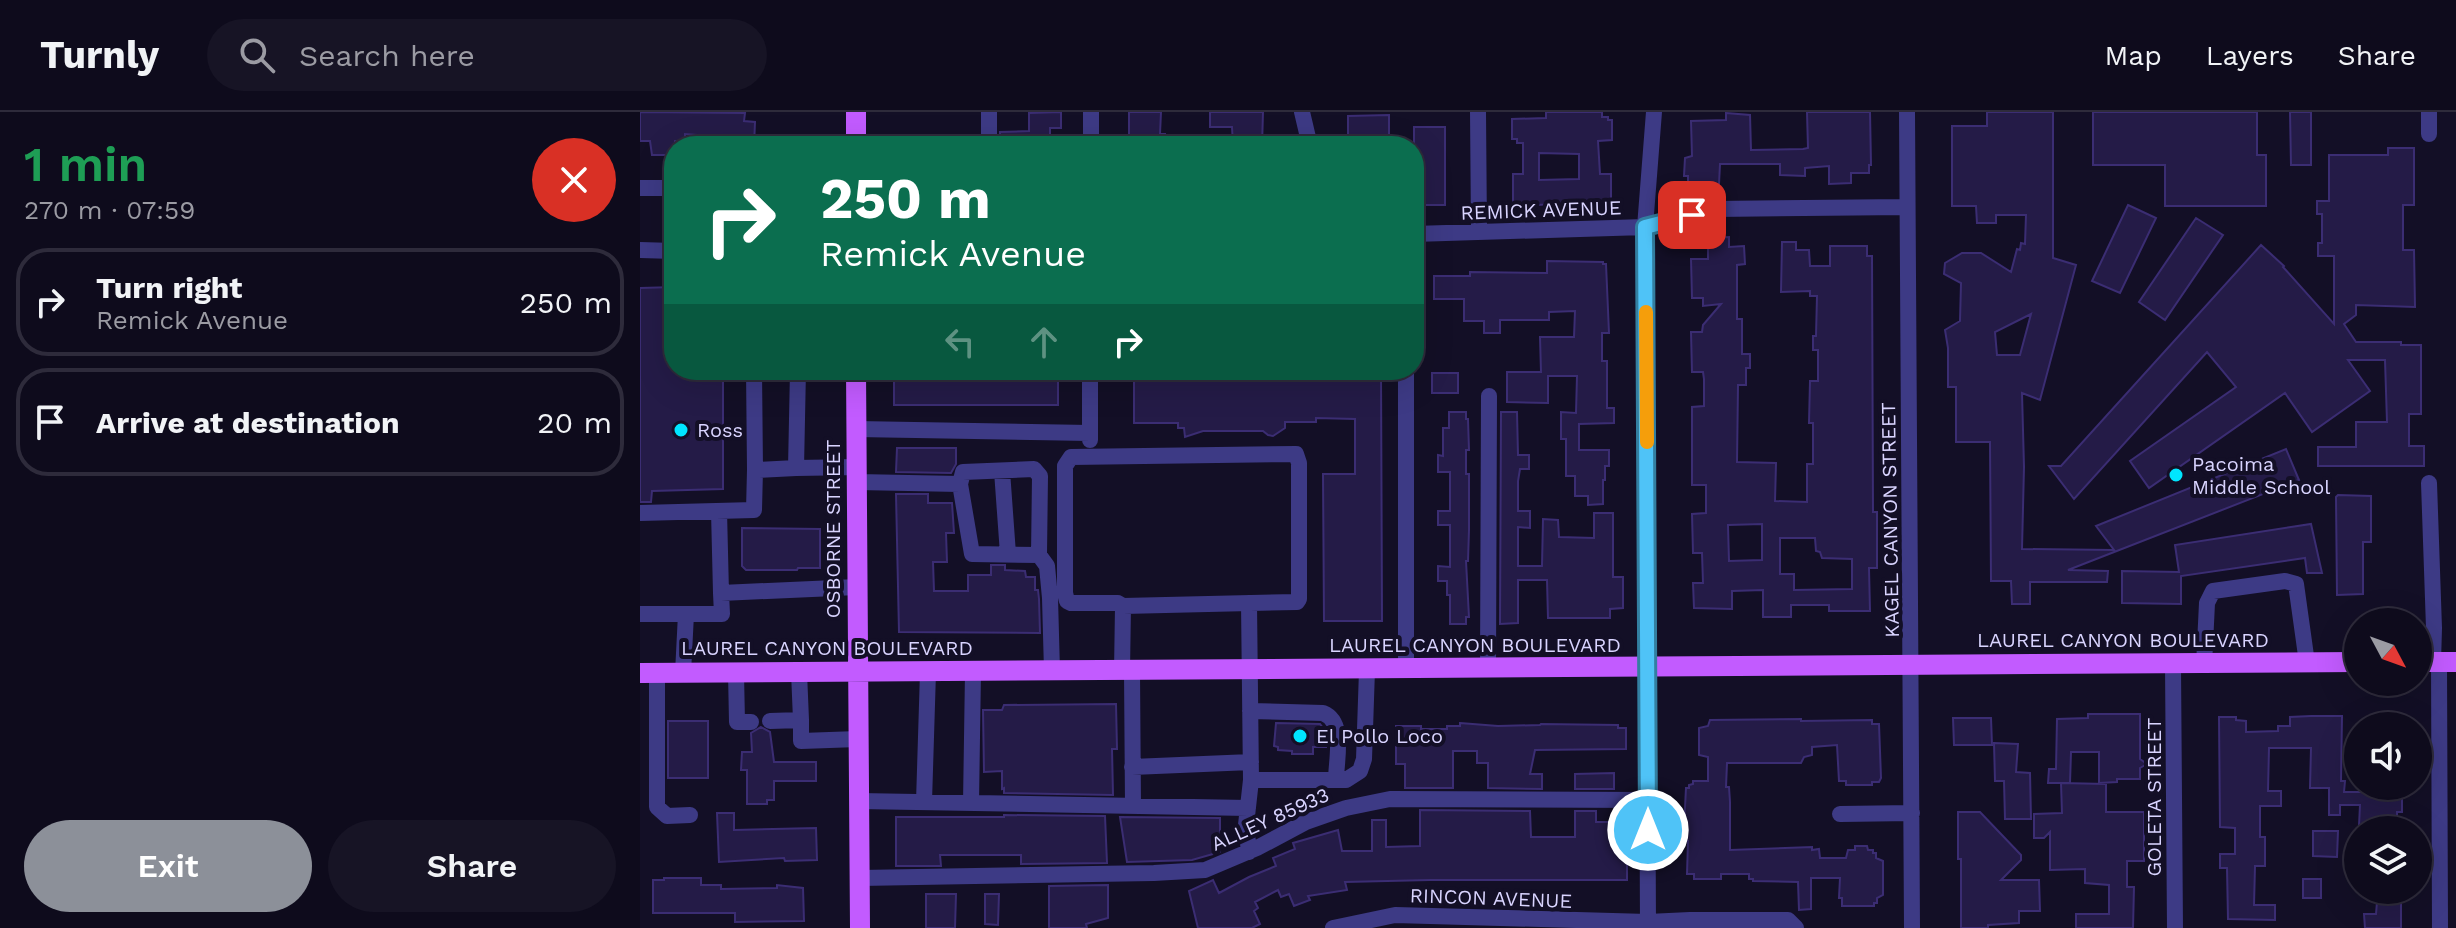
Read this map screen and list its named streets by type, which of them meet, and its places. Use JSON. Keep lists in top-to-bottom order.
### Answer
{
  "streets": {
    "main road": ["OSBORNE STREET", "LAUREL CANYON BOULEVARD"],
    "street": [
      "REMICK AVENUE",
      "KAGEL CANYON STREET",
      "GOLETA STREET",
      "ALLEY 85933",
      "RINCON AVENUE"
    ]
  },
  "crossings": [
    ["REMICK AVENUE", "KAGEL CANYON STREET"],
    ["KAGEL CANYON STREET", "LAUREL CANYON BOULEVARD"],
    ["OSBORNE STREET", "LAUREL CANYON BOULEVARD"],
    ["OSBORNE STREET", "ALLEY 85933"],
    ["LAUREL CANYON BOULEVARD", "GOLETA STREET"]
  ],
  "places": ["Ross", "Pacoima Middle School", "El Pollo Loco"],
  "north": "bottom right",
  "page": {
    "header": "Turnly",
    "search": "Search here",
    "nav": ["Map", "Layers", "Share"],
    "heading": ["1 min", "270 m · 07:59"],
    "turn": ["250 m", "Remick Avenue"],
    "list": [
      {
        "name": "Turn right",
        "note": "Remick Avenue",
        "value": "250 m"
      },
      {
        "name": "Arrive at destination",
        "value": "20 m"
      }
    ],
    "buttons": ["Exit", "Share"]
  }
}
